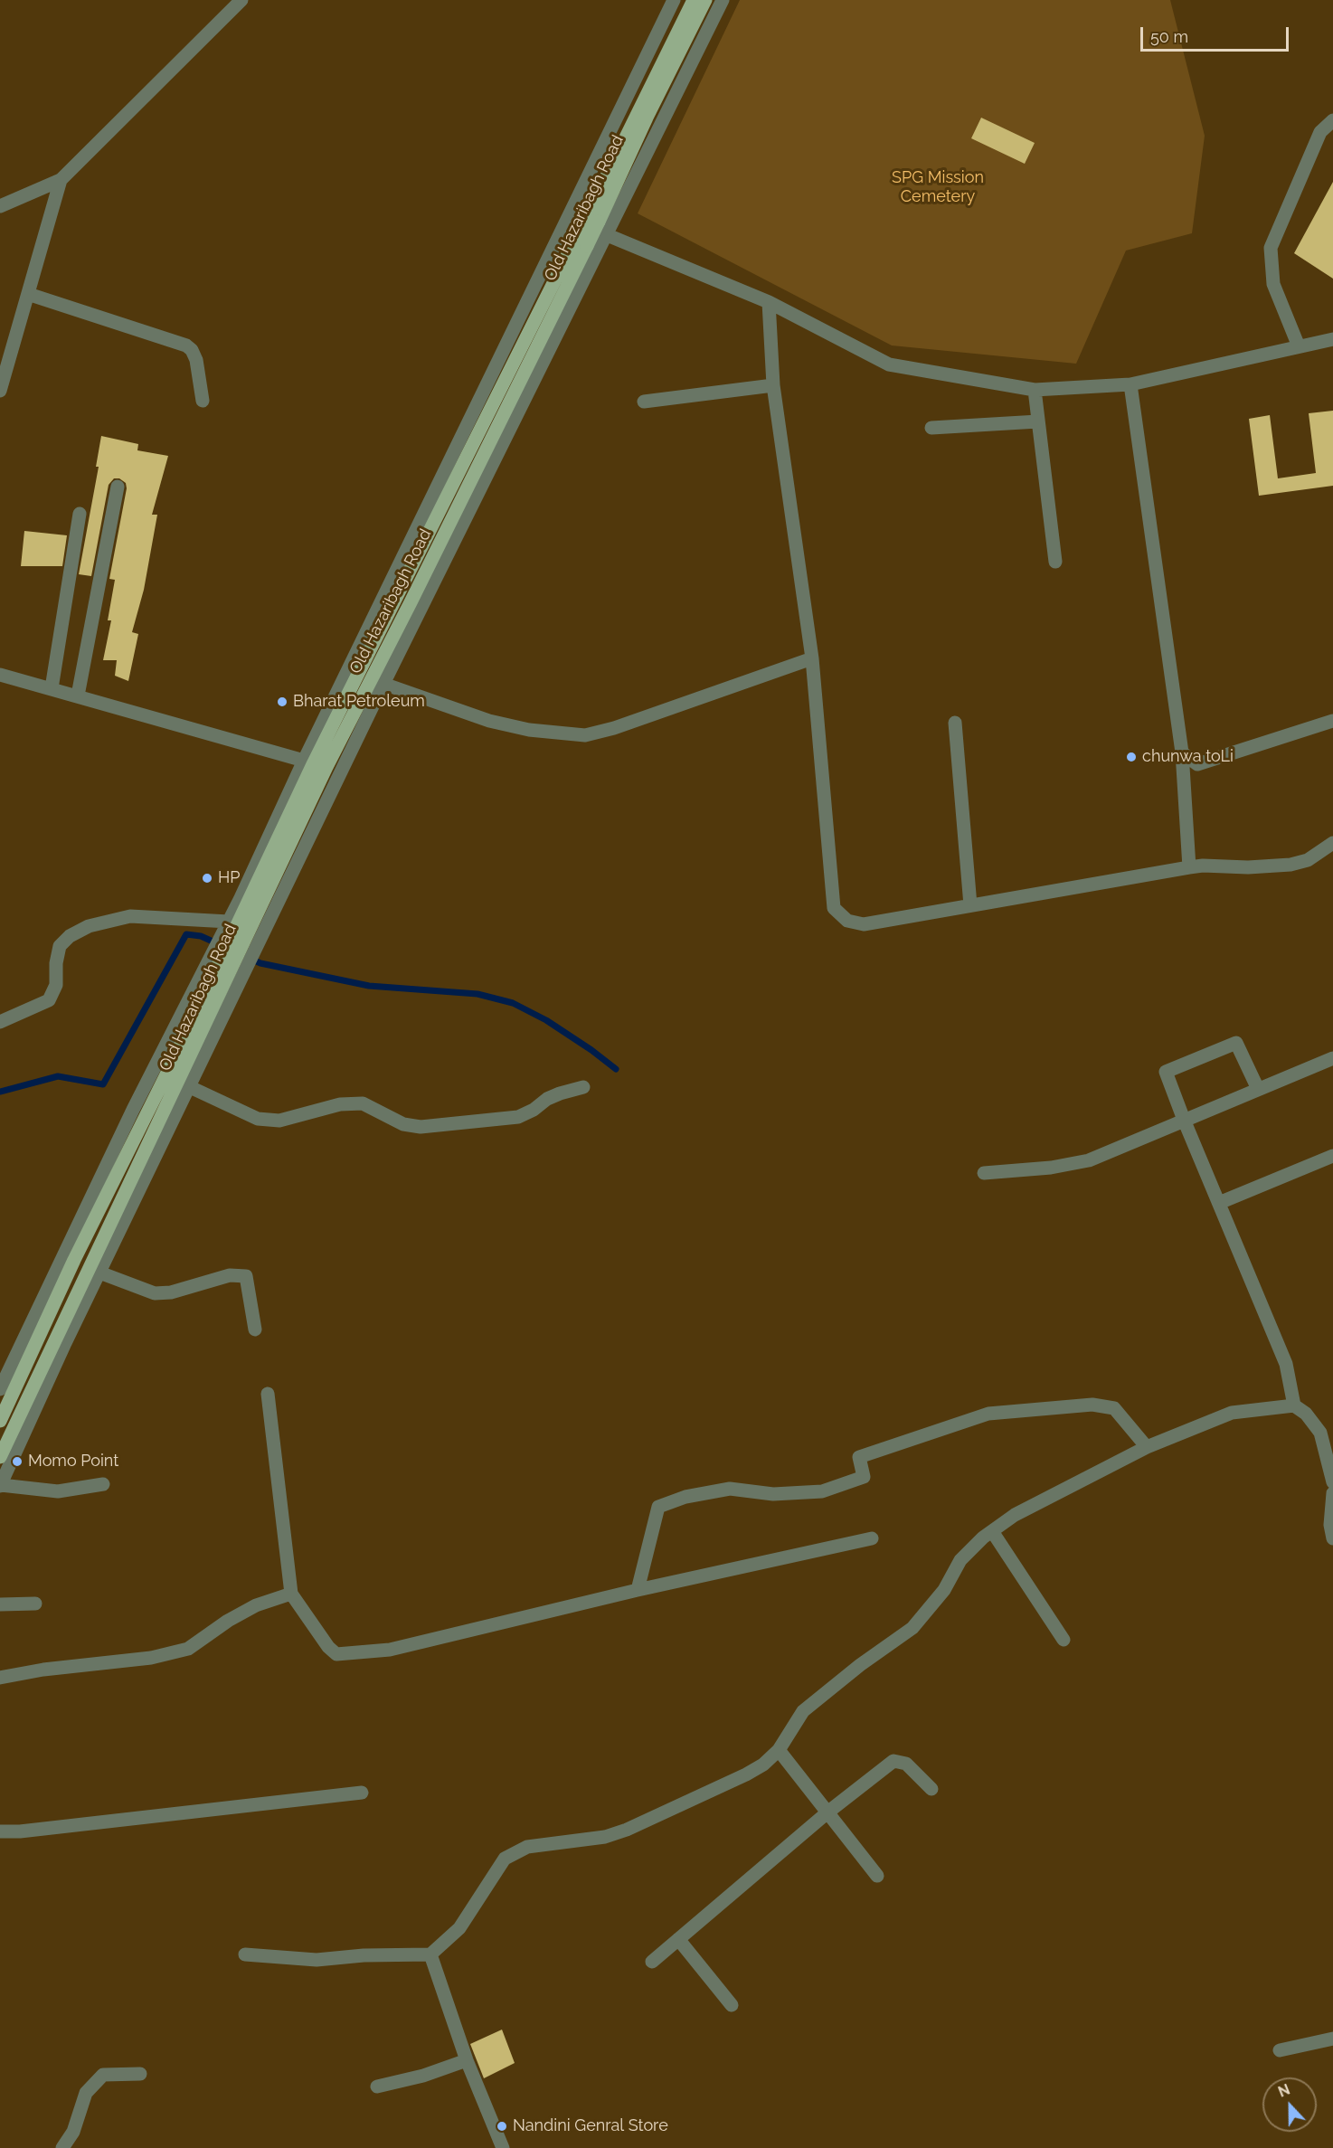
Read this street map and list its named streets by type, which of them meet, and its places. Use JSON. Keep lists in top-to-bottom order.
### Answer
{
  "streets": {
    "main road": ["Old Hazaribagh Road"]
  },
  "parks": ["SPG Mission Cemetery"],
  "places": [
    "Bharat Petroleum",
    "chunwa toLi",
    "HP",
    "Momo Point",
    "Nandini Genral Store"
  ],
  "scale_bar": "50 m",
  "north": "top"
}
